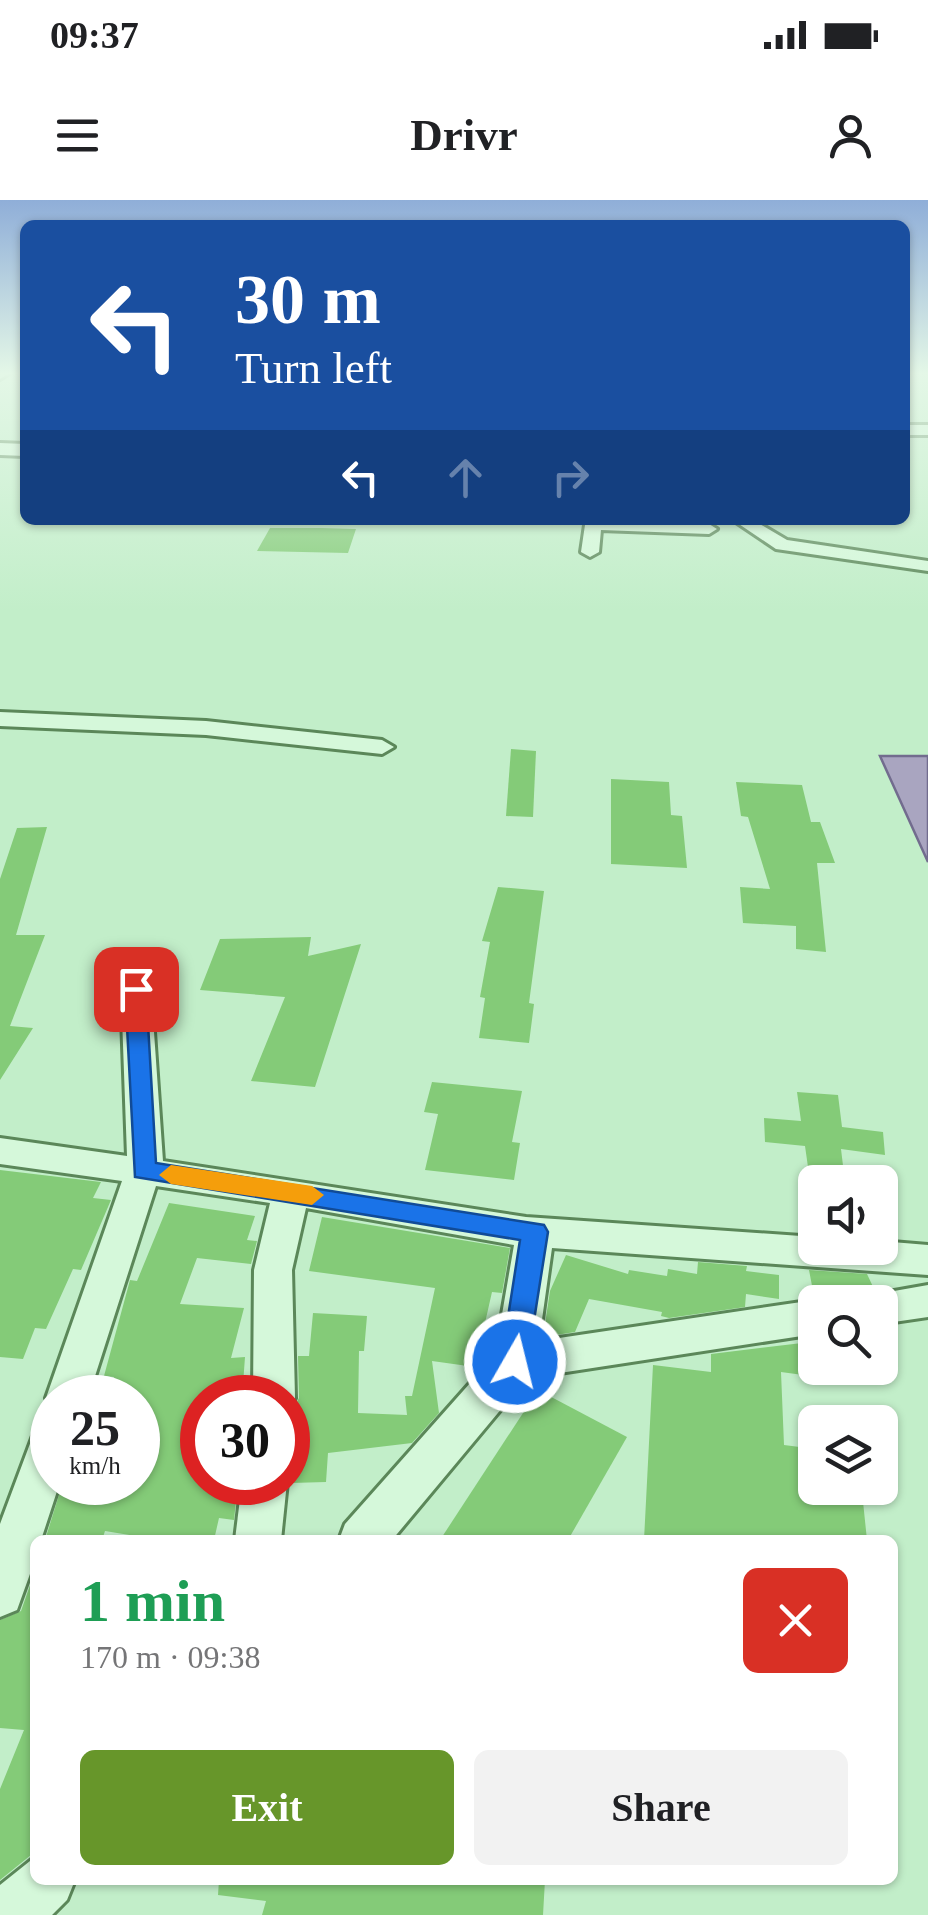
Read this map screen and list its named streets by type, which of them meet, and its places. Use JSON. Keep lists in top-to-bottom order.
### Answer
{
  "page": {
    "status": "09:37",
    "header": "Drivr",
    "turn": ["30 m", "Turn left"],
    "speed": "25 km/h",
    "limit": "30",
    "heading": ["1 min", "170 m · 09:38"],
    "buttons": ["Exit", "Share"]
  }
}
